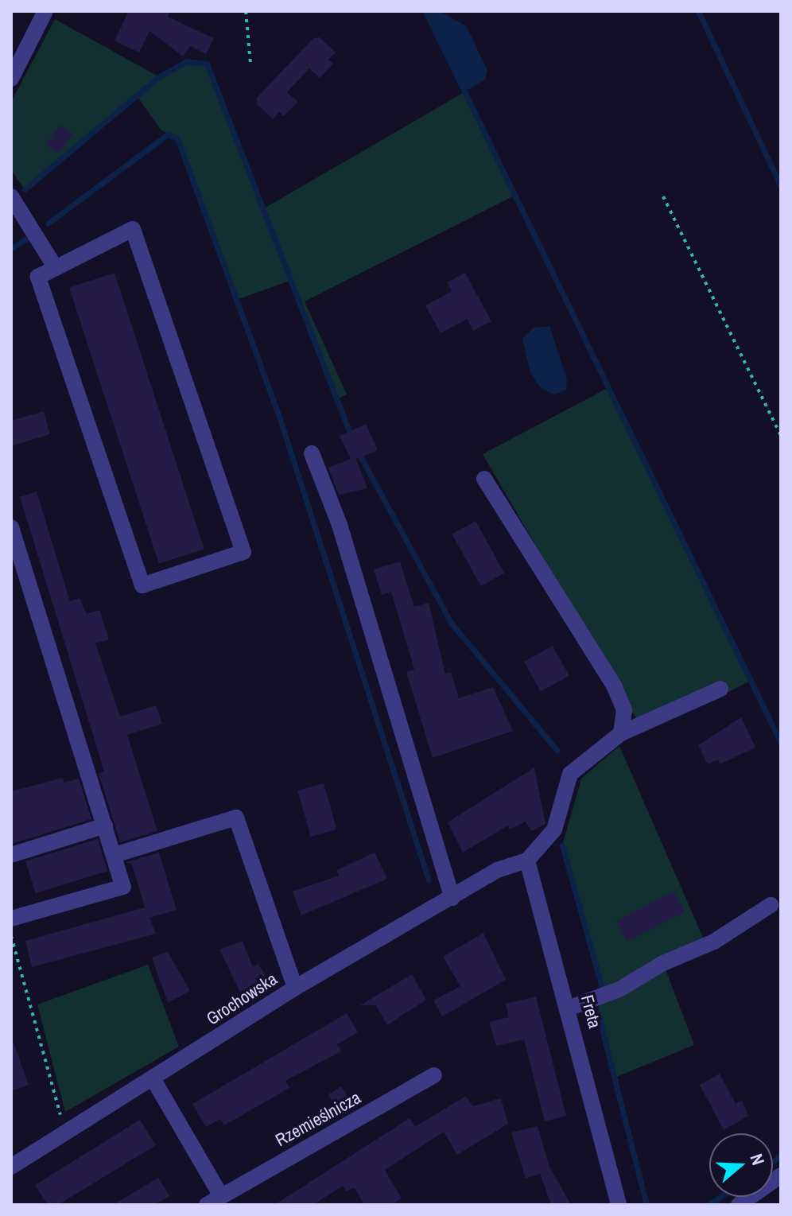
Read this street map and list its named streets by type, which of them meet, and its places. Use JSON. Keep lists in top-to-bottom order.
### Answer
{
  "streets": {
    "street": ["Grochowska", "Freta", "Rzemieślnicza"]
  },
  "crossings": [
    ["Grochowska", "Freta"]
  ],
  "north": "right"
}
